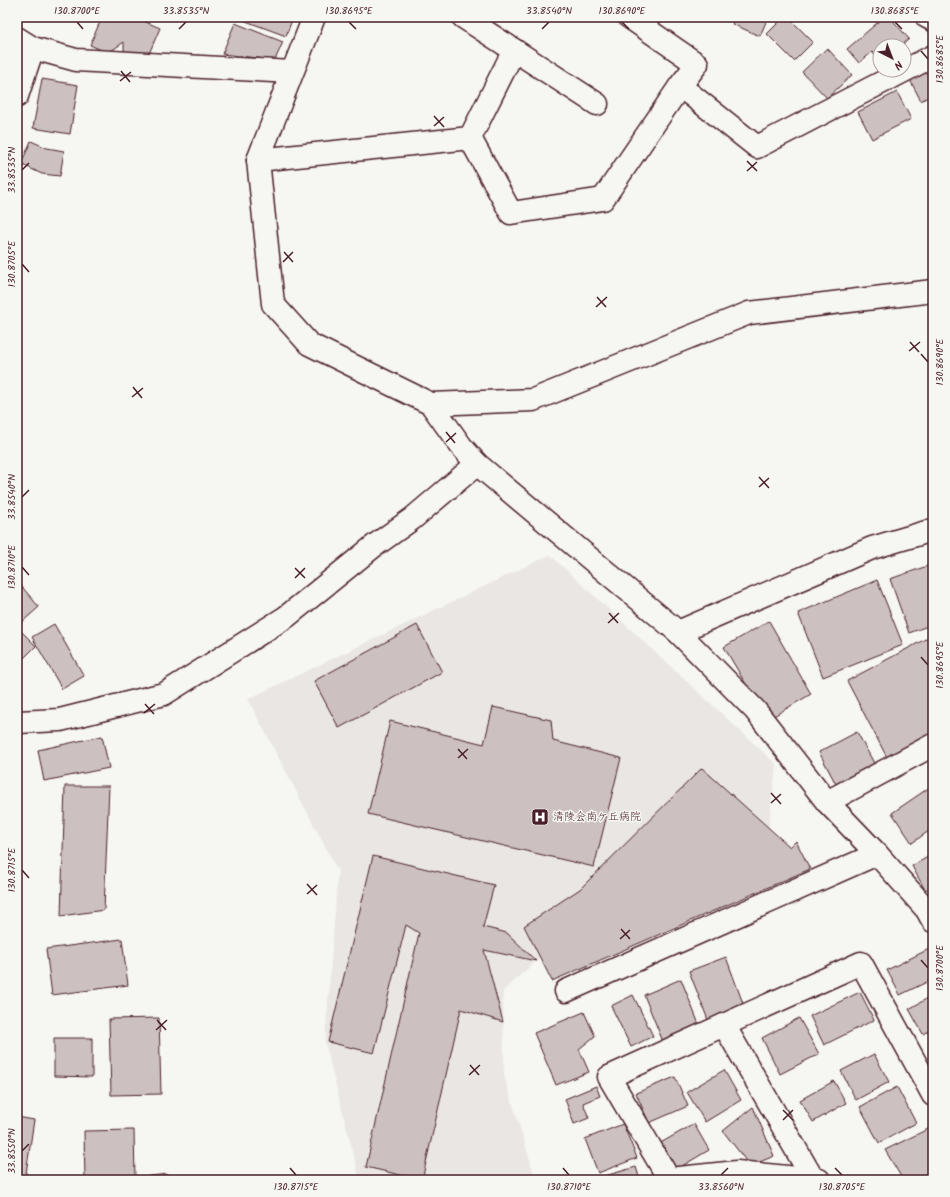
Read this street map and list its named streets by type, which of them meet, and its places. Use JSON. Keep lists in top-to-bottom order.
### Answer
{
  "places": {
    "hospital": ["清陵会南ケ丘病院"]
  },
  "north": "bottom right",
  "coordinates": [
    "130.8700°E",
    "33.8535°N",
    "130.8695°E",
    "33.8540°N",
    "130.8690°E",
    "130.8685°E",
    "130.8705°E",
    "130.8710°E",
    "130.8715°E",
    "33.8550°N",
    "33.8560°N"
  ]
}
